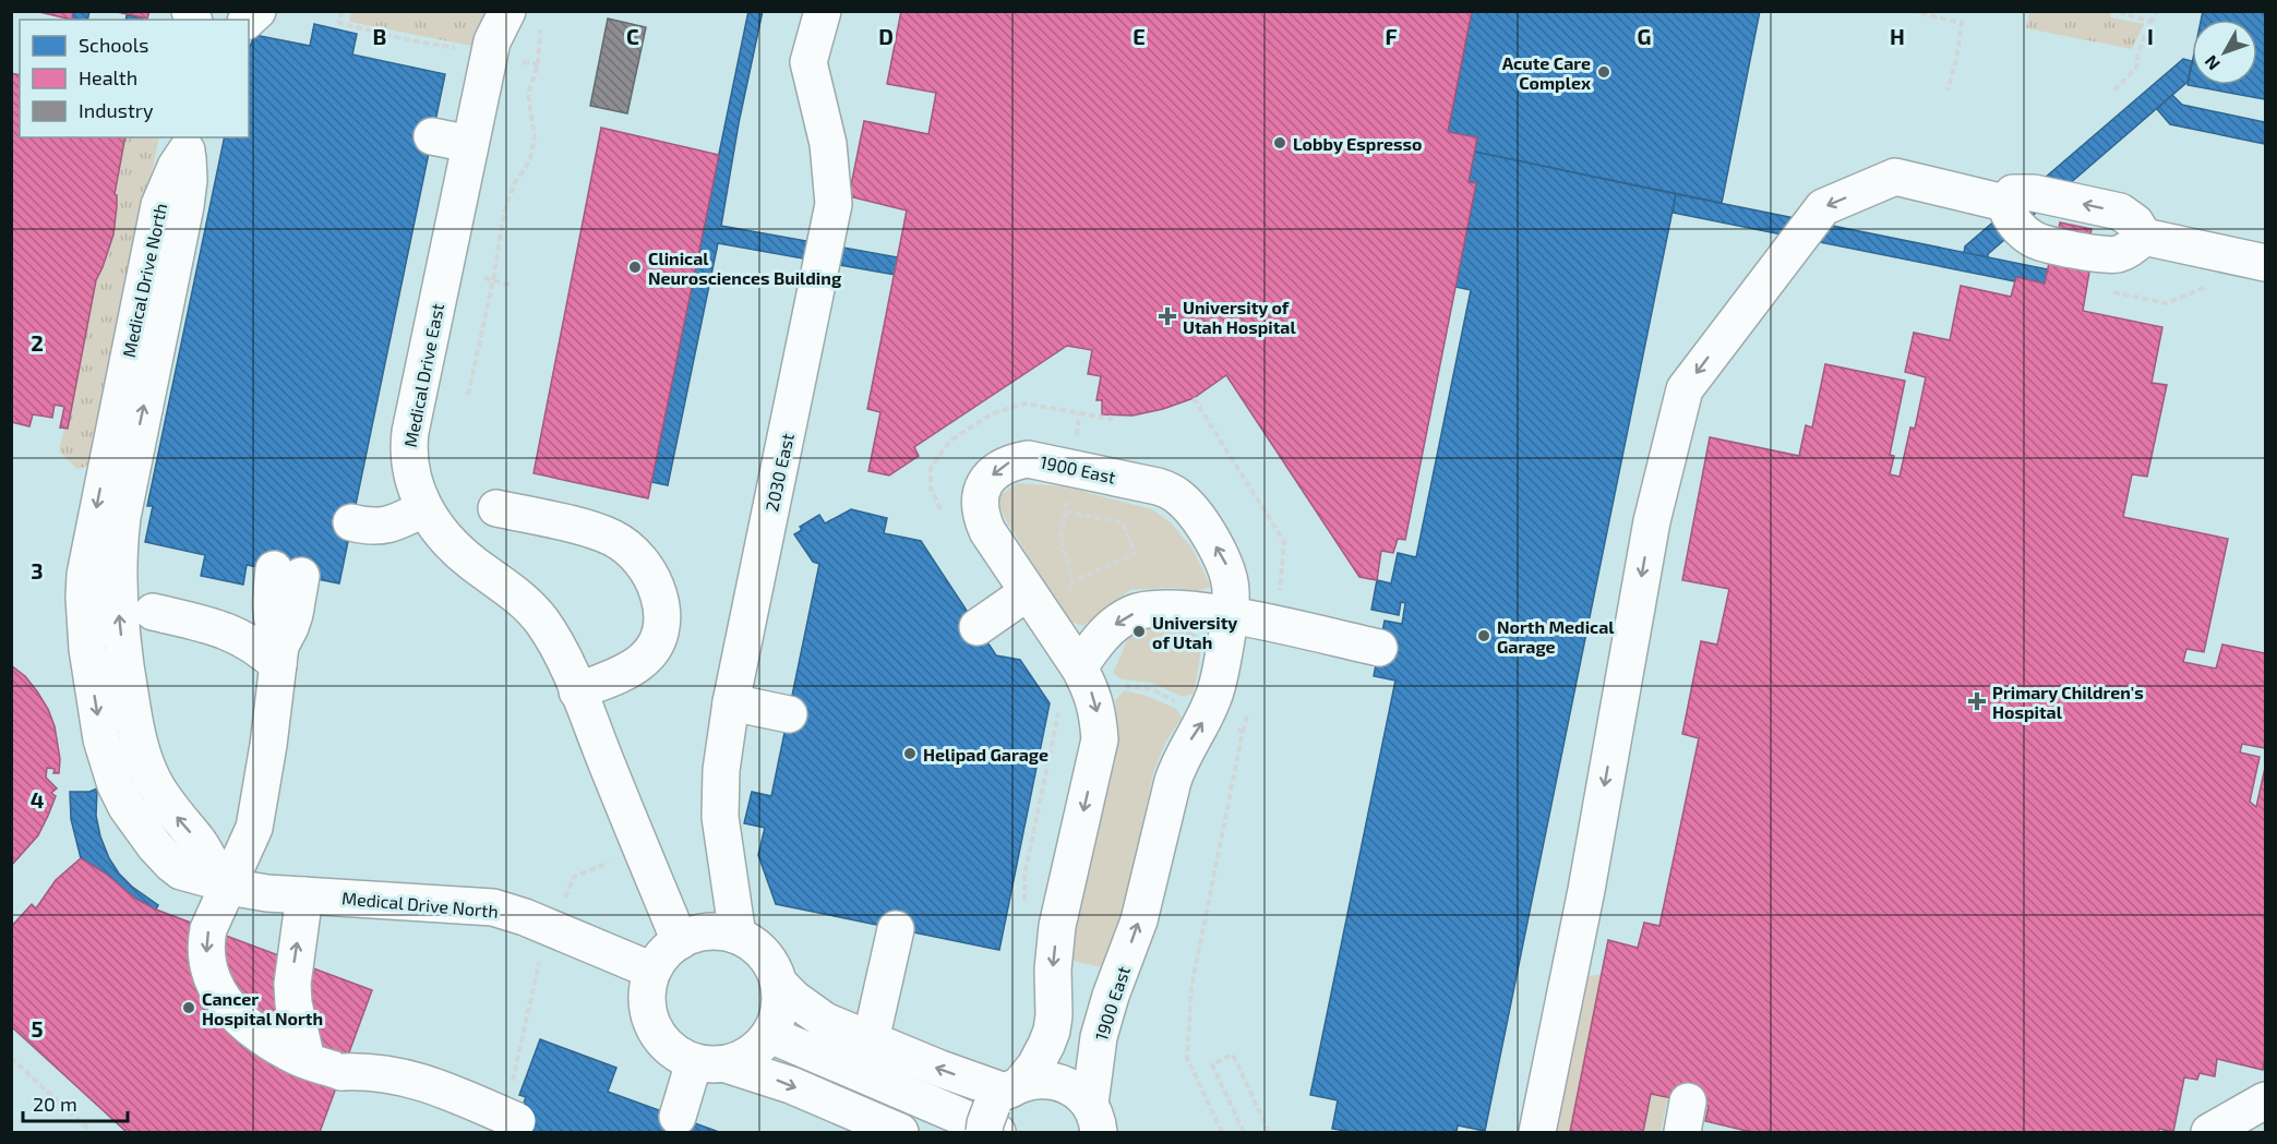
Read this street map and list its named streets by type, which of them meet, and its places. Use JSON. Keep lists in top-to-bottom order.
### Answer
{
  "streets": {
    "street": [
      "Medical Drive North",
      "Medical Drive East",
      "1900 East",
      "2030 East"
    ]
  },
  "crossings": [
    ["Medical Drive North", "Medical Drive East"],
    ["Medical Drive North", "2030 East"],
    ["Medical Drive East", "2030 East"]
  ],
  "places": {
    "other": [
      "Acute Care Complex",
      "Lobby Espresso",
      "Clinical Neurosciences Building",
      "University of Utah",
      "North Medical Garage",
      "Helipad Garage",
      "Cancer Hospital North"
    ],
    "health": ["University of Utah Hospital", "Primary Children's Hospital"]
  },
  "legend": ["Schools", "Health", "Industry"],
  "scale_bar": "20 m",
  "north": "bottom left",
  "grid": {
    "columns": [
      "B",
      "C",
      "D",
      "E",
      "F",
      "G",
      "H",
      "I"
    ],
    "rows": [
      "2",
      "3",
      "4",
      "5"
    ]
  }
}
